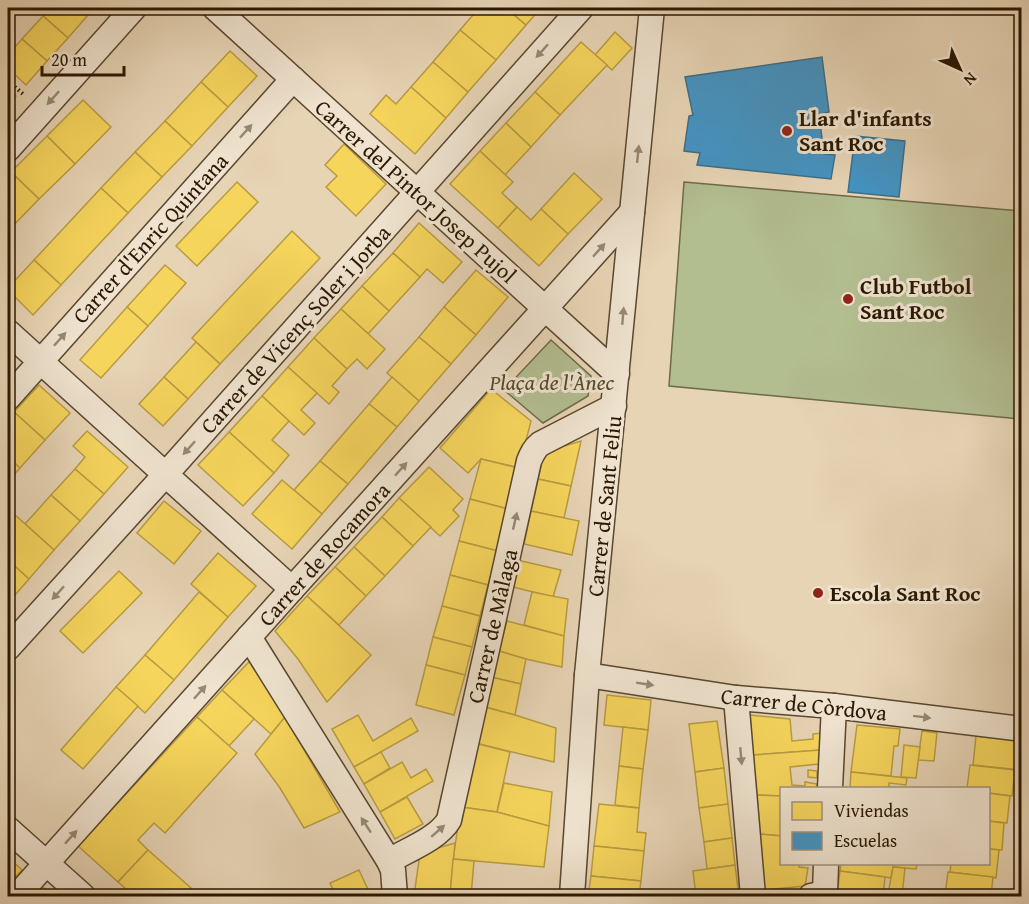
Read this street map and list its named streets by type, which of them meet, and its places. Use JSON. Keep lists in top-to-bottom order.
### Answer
{
  "streets": {
    "street": [
      "Carrer del Pintor Josep Pujol",
      "Carrer d'Enric Quintana",
      "Carrer de Vicenç Soler i Jorba",
      "Carrer de Sant Feliu",
      "Carrer de Rocamora",
      "Carrer de Màlaga",
      "Carrer de Còrdova"
    ]
  },
  "crossings": [
    ["Carrer del Pintor Josep Pujol", "Carrer d'Enric Quintana"],
    ["Carrer del Pintor Josep Pujol", "Carrer de Vicenç Soler i Jorba"],
    ["Carrer del Pintor Josep Pujol", "Carrer de Sant Feliu"],
    ["Carrer del Pintor Josep Pujol", "Carrer de Rocamora"],
    ["Carrer de Sant Feliu", "Carrer de Rocamora"],
    ["Carrer de Sant Feliu", "Carrer de Màlaga"],
    ["Carrer de Sant Feliu", "Carrer de Còrdova"]
  ],
  "one_way": [
    "Carrer de Vicenç Soler i Jorba",
    "Carrer de Sant Feliu",
    "Carrer de Rocamora",
    "Carrer de Màlaga",
    "Carrer de Còrdova"
  ],
  "parks": ["Plaça de l'Ànec"],
  "places": ["Llar d'infants Sant Roc", "Club Futbol Sant Roc", "Escola Sant Roc"],
  "legend": ["Viviendas", "Escuelas"],
  "scale_bar": "20 m",
  "north": "bottom right"
}
